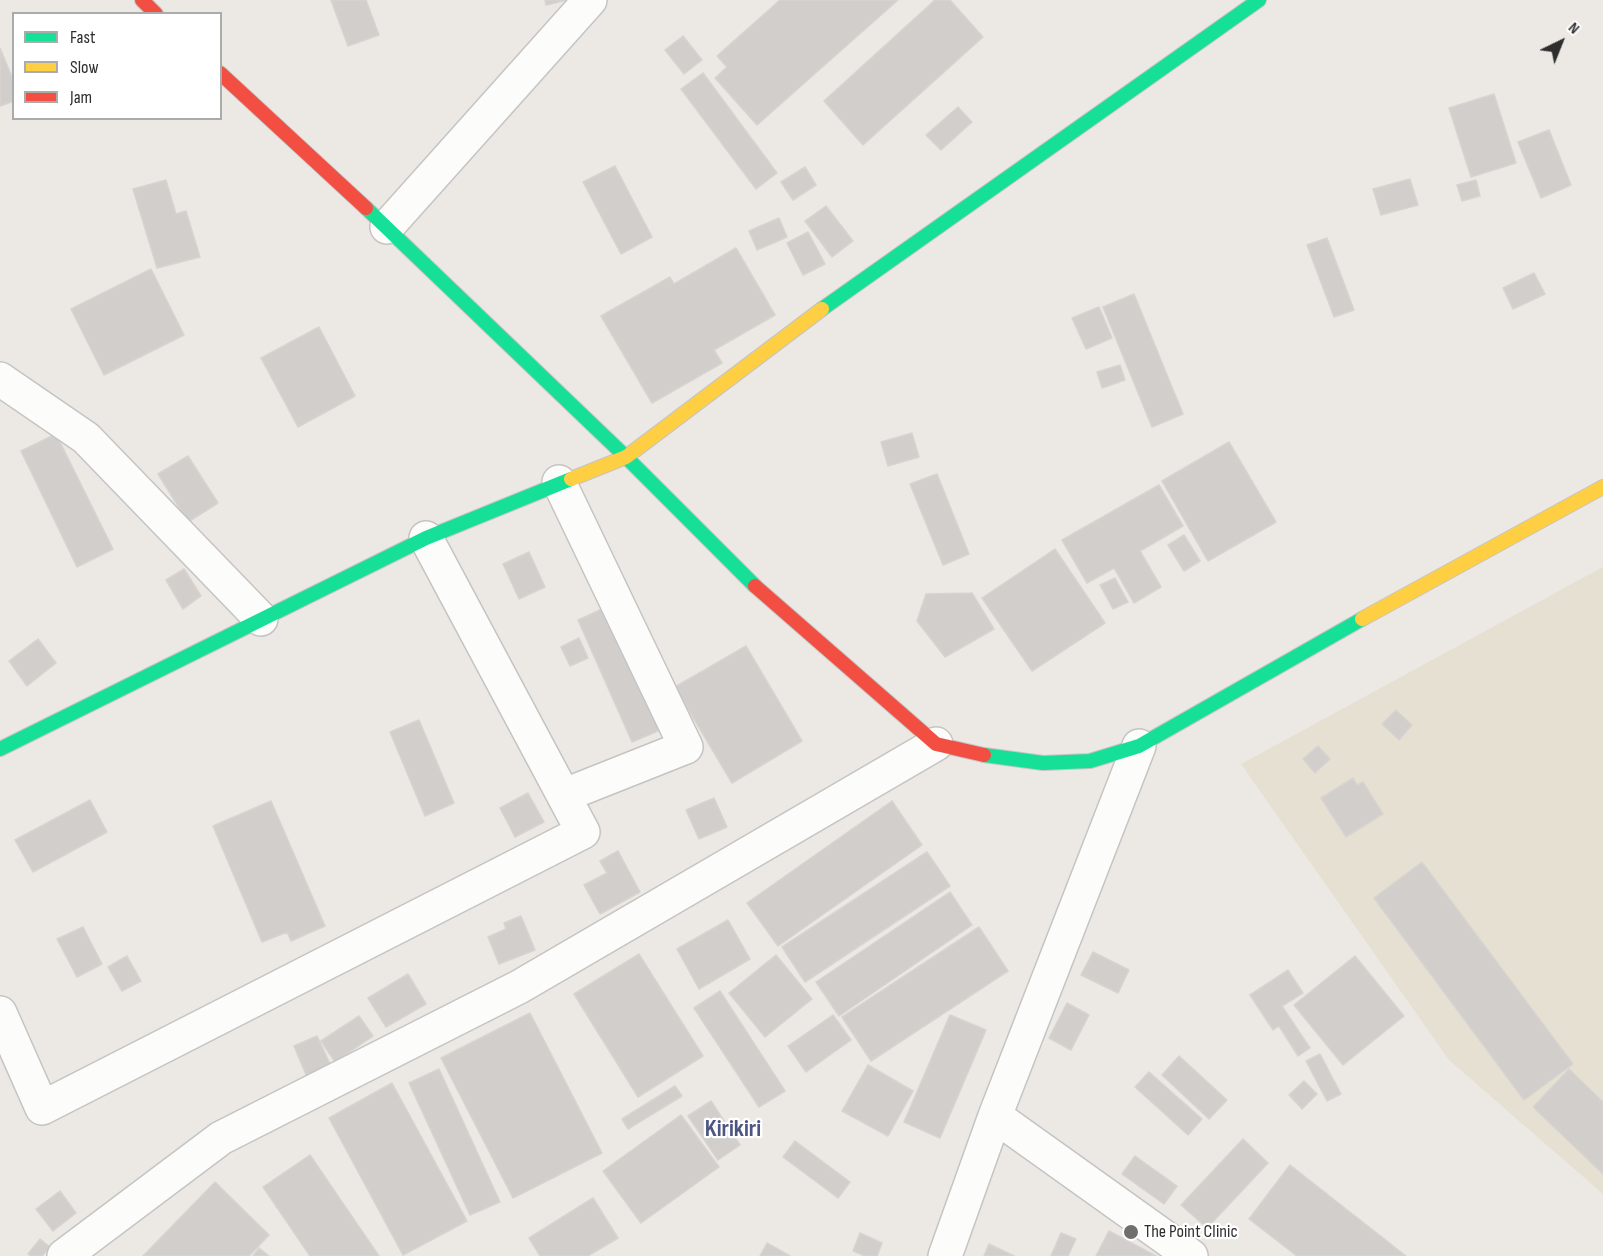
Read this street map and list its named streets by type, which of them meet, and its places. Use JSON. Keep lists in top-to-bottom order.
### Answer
{
  "districts": ["Kirikiri"],
  "places": ["The Point Clinic"],
  "legend": ["Fast", "Slow", "Jam"],
  "north": "top right"
}
